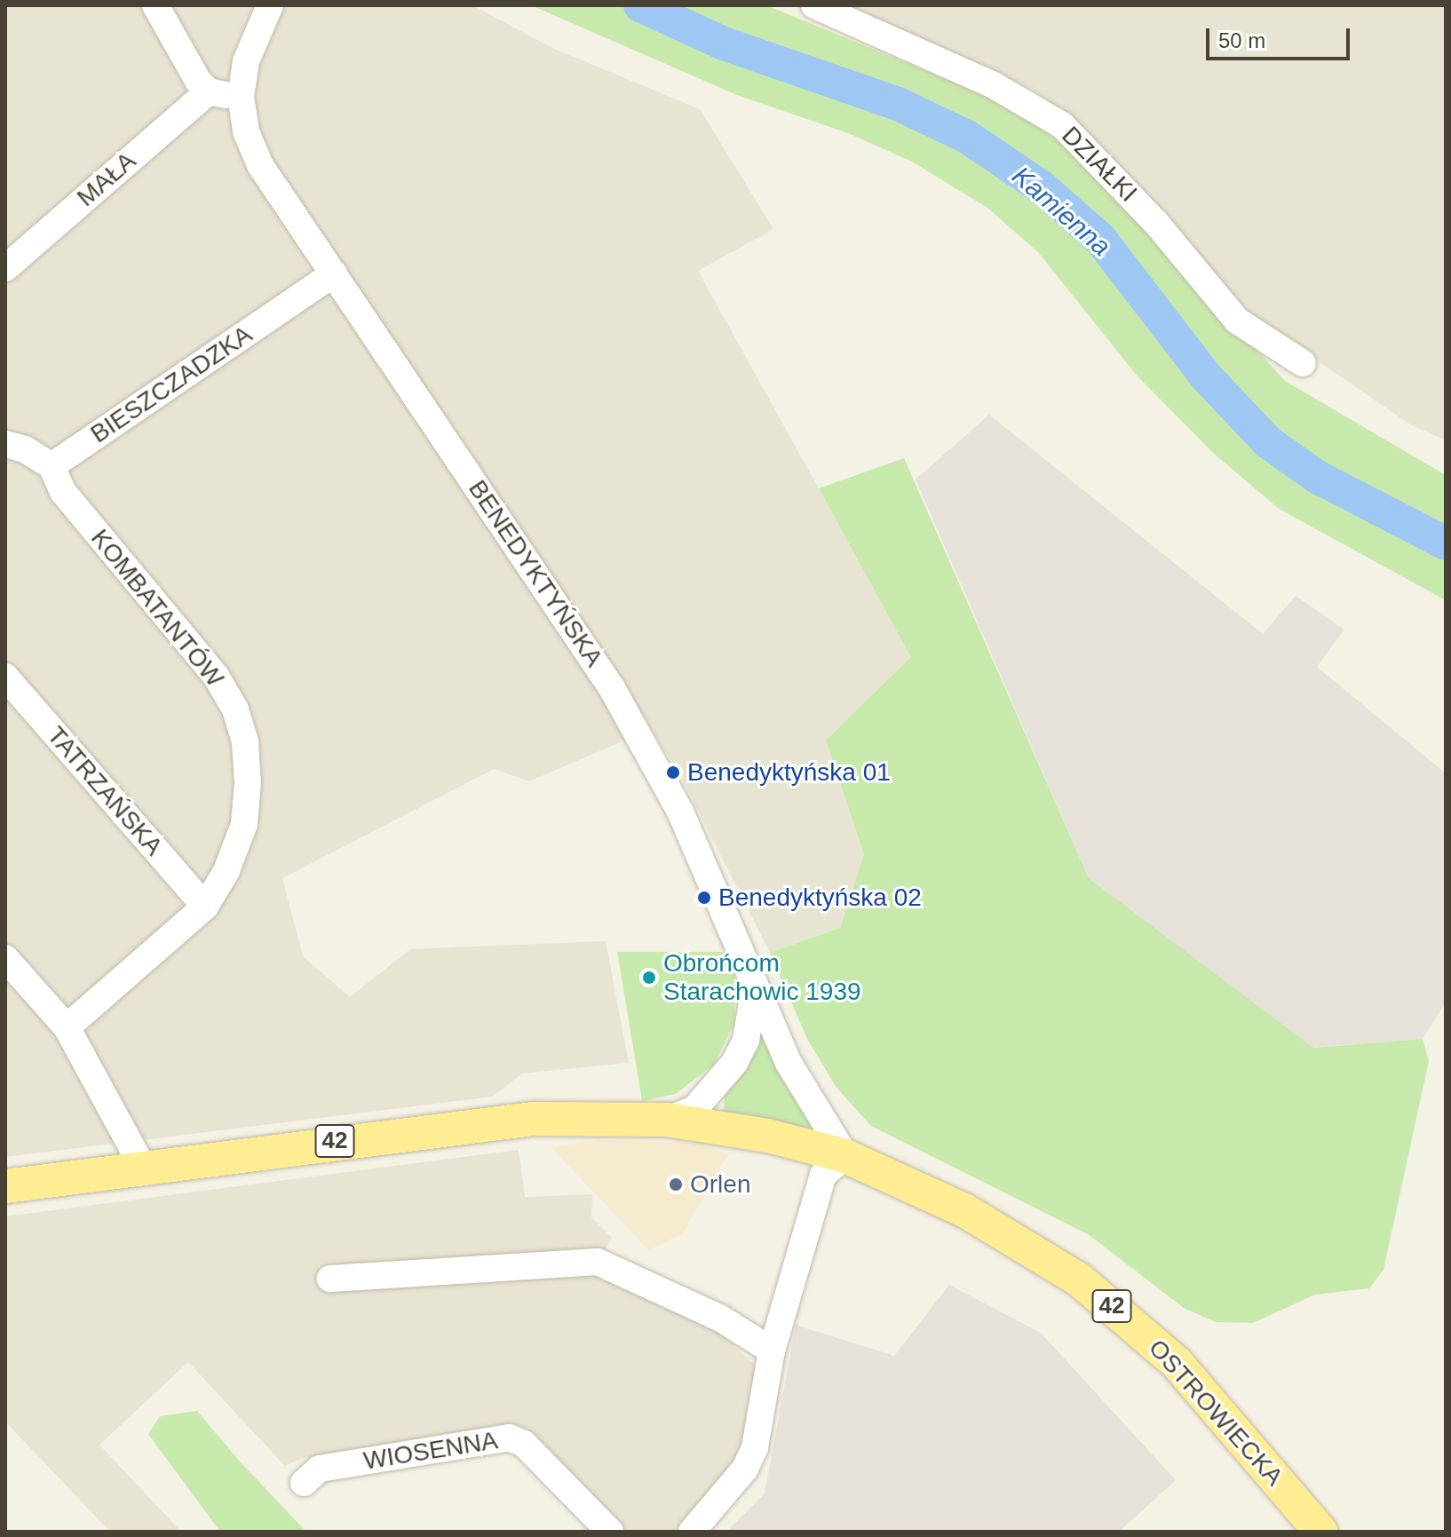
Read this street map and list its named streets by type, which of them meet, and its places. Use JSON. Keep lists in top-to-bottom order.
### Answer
{
  "streets": {
    "main road": ["42", "OSTROWIECKA"],
    "street": [
      "DZIAŁKI",
      "MAŁA",
      "BIESZCZADZKA",
      "BENEDYKTYŃSKA",
      "KOMBATANTÓW",
      "TATRZAŃSKA",
      "WIOSENNA"
    ]
  },
  "crossings": [
    ["BIESZCZADZKA", "BENEDYKTYŃSKA"],
    ["BIESZCZADZKA", "KOMBATANTÓW"],
    ["BENEDYKTYŃSKA", "42"],
    ["BENEDYKTYŃSKA", "OSTROWIECKA"],
    ["KOMBATANTÓW", "TATRZAŃSKA"],
    ["42", "OSTROWIECKA"]
  ],
  "water": ["Kamienna"],
  "places": [
    "Benedyktyńska 01",
    "Benedyktyńska 02",
    "Obrońcom Starachowic 1939",
    "Orlen"
  ],
  "scale_bar": "50 m"
}
